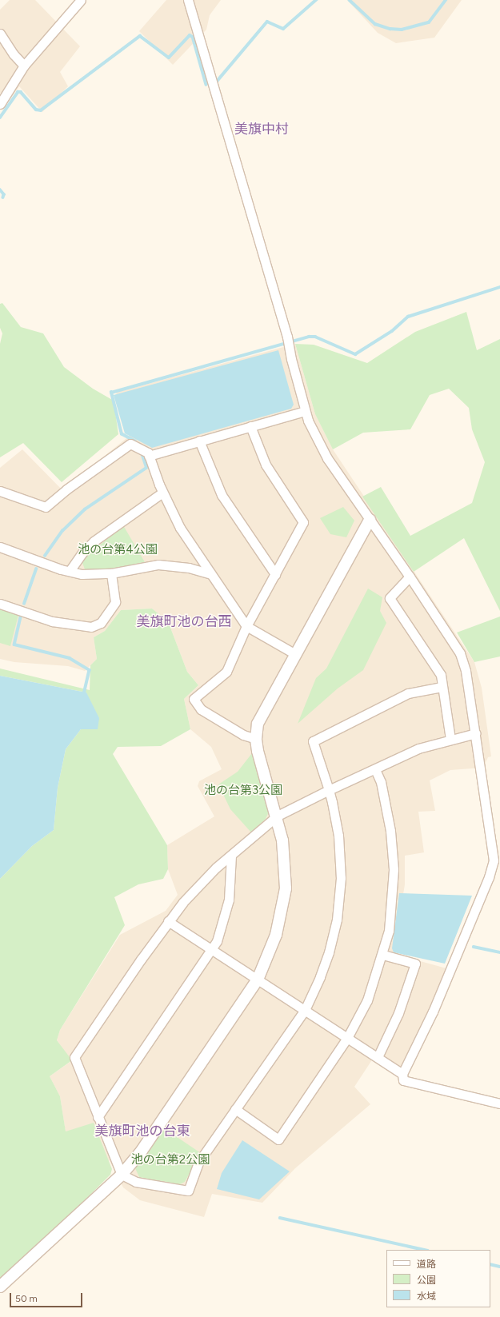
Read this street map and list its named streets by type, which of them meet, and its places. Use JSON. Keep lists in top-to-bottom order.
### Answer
{
  "districts": ["美旗中村", "美旗町池の台西", "美旗町池の台東"],
  "parks": ["池の台第4公園", "池の台第3公園", "池の台第2公園"],
  "legend": ["道路", "公園", "水域"],
  "scale_bar": "50 m"
}
